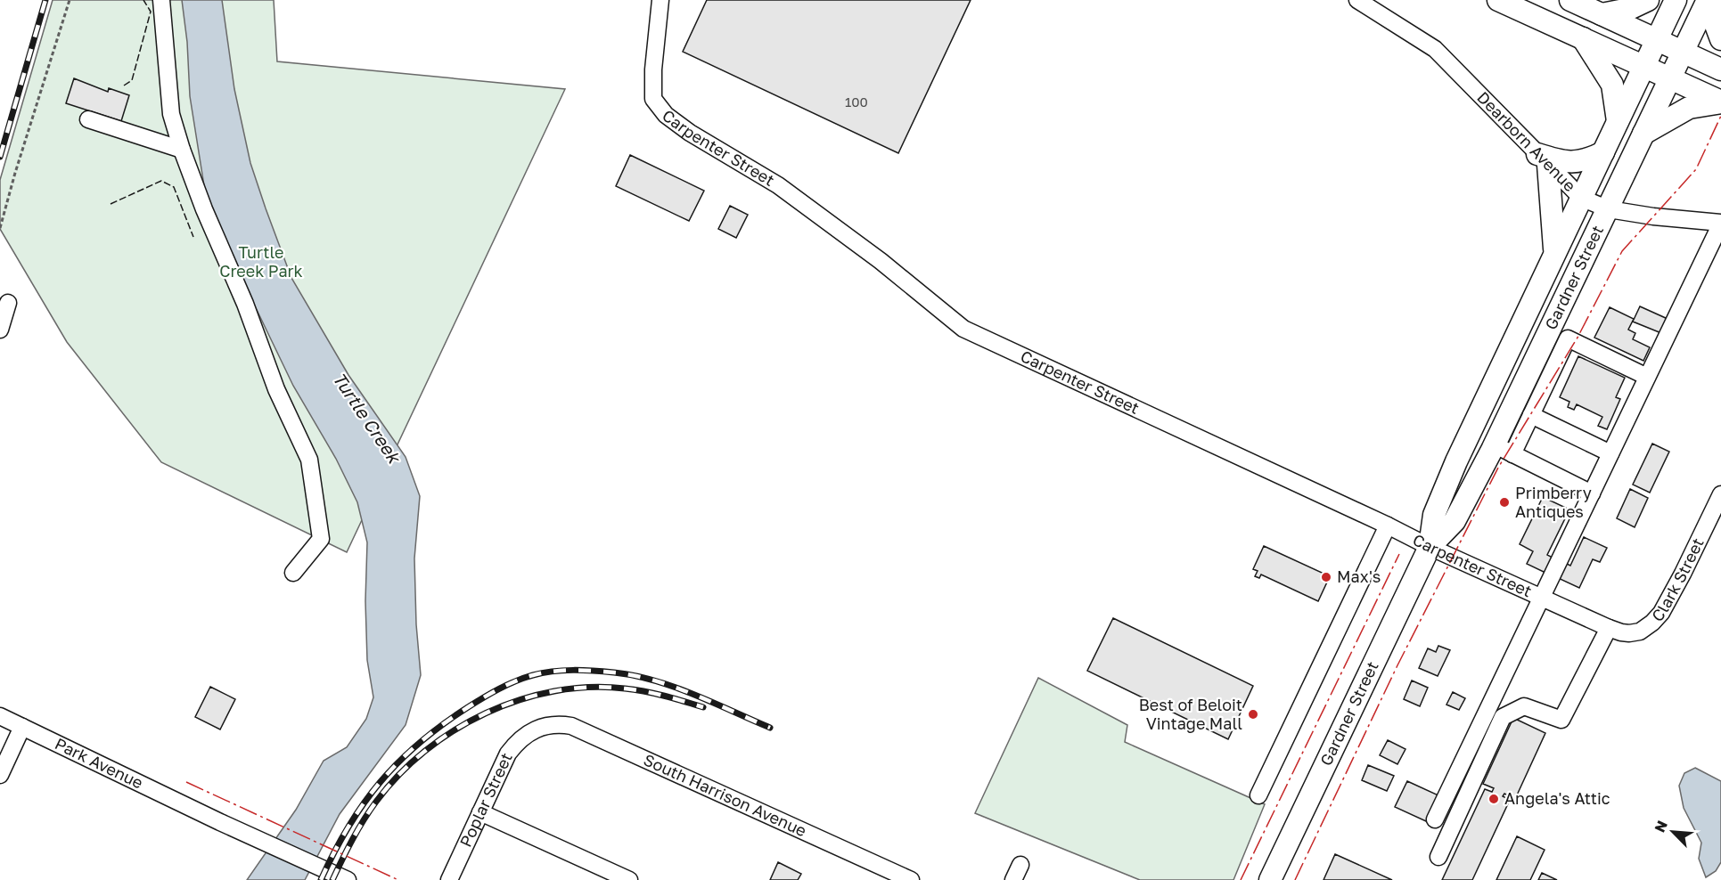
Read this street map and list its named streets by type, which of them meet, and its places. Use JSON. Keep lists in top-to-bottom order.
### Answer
{
  "streets": {
    "main road": ["Gardner Street"],
    "street": [
      "Dearborn Avenue",
      "Carpenter Street",
      "Clark Street",
      "Park Avenue",
      "South Harrison Avenue",
      "Poplar Street"
    ]
  },
  "crossings": [
    ["Dearborn Avenue", "Gardner Street"],
    ["Carpenter Street", "Gardner Street"],
    ["Carpenter Street", "Clark Street"],
    ["South Harrison Avenue", "Poplar Street"]
  ],
  "water": ["Turtle Creek"],
  "parks": ["Turtle Creek Park"],
  "places": [
    "Primberry Antiques",
    "Max's",
    "Best of Beloit Vintage Mall",
    "Angela's Attic"
  ],
  "house_numbers": ["100"],
  "north": "top left"
}
